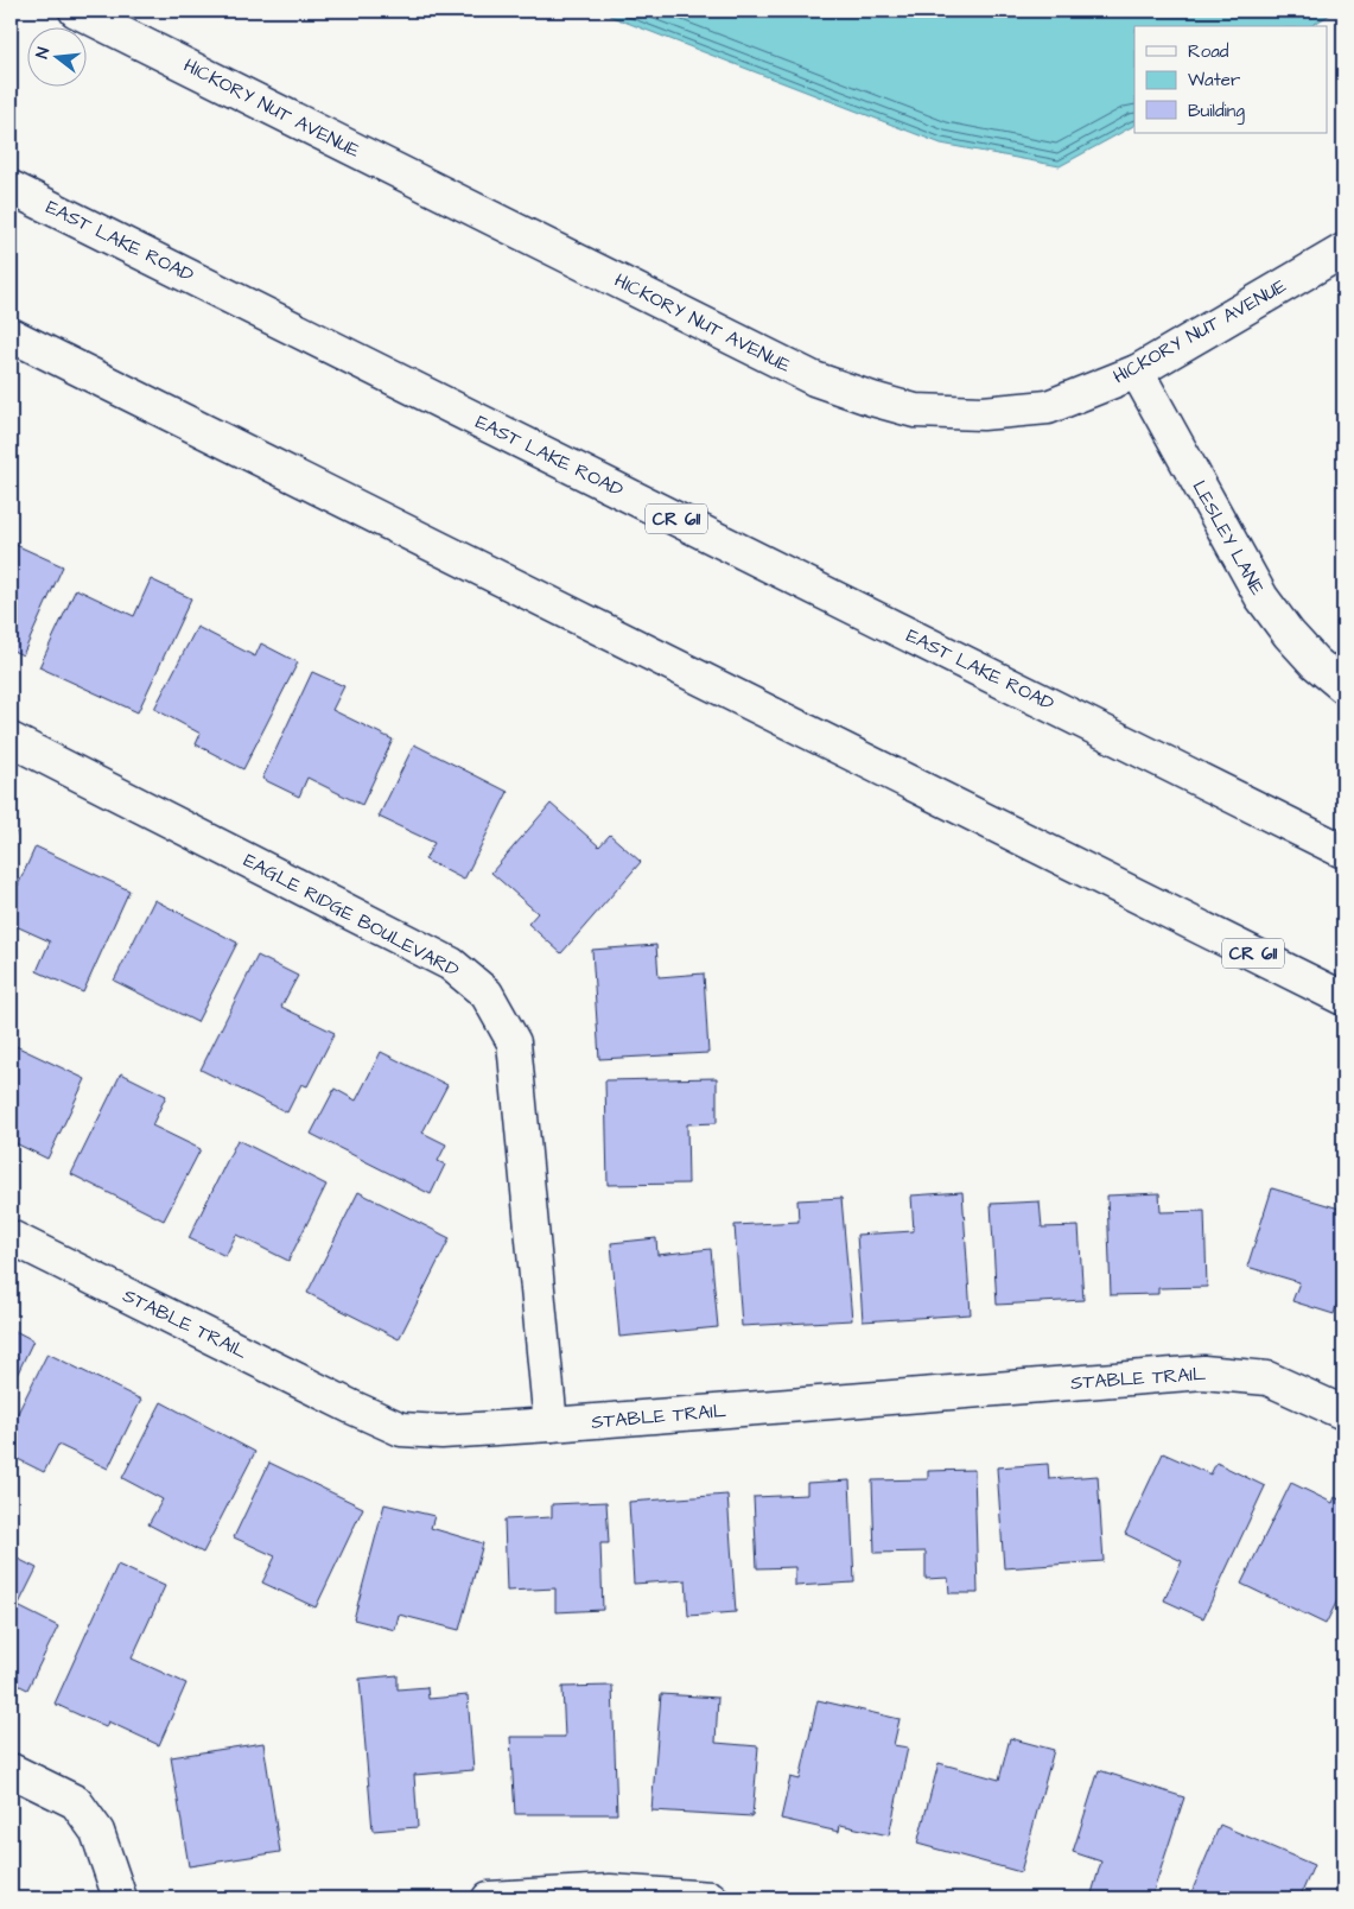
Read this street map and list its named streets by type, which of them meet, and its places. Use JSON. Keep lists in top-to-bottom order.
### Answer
{
  "streets": {
    "street": [
      "HICKORY NUT AVENUE",
      "EAST LAKE ROAD",
      "CR 611",
      "LESLEY LANE",
      "EAGLE RIDGE BOULEVARD",
      "STABLE TRAIL"
    ]
  },
  "crossings": [
    ["HICKORY NUT AVENUE", "LESLEY LANE"],
    ["EAGLE RIDGE BOULEVARD", "STABLE TRAIL"]
  ],
  "legend": ["Road", "Water", "Building"],
  "north": "left"
}
